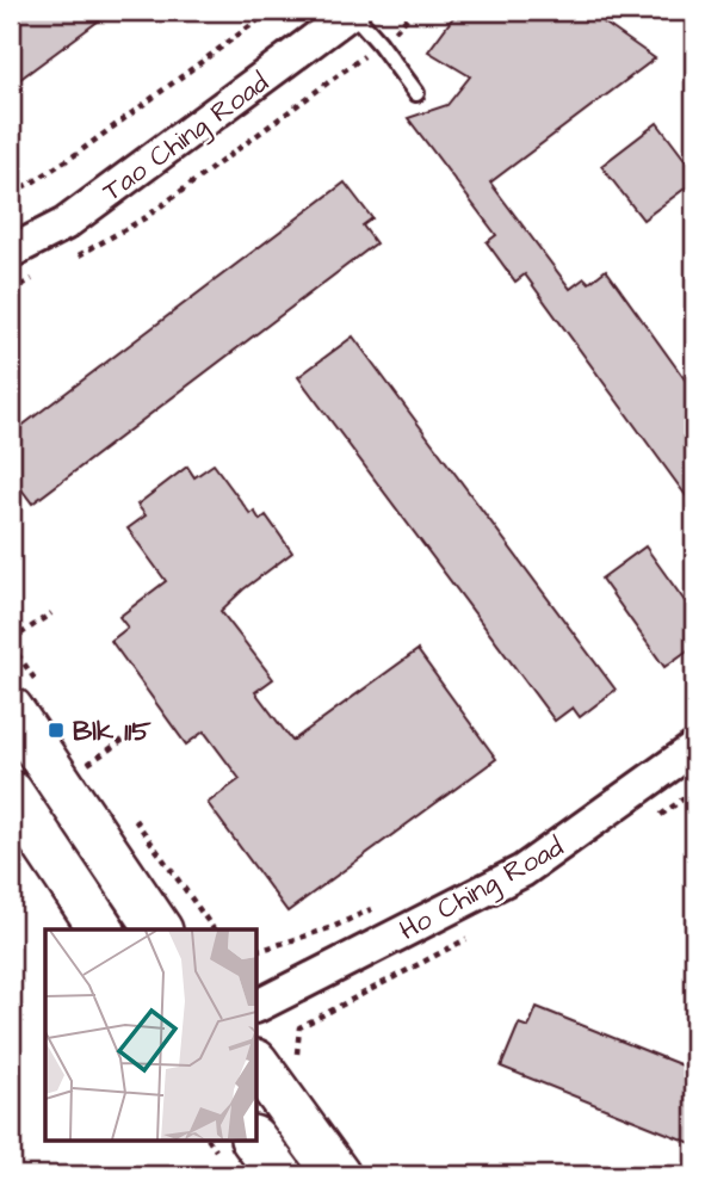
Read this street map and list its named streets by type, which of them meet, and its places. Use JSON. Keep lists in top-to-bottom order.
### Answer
{
  "streets": {
    "street": ["Tao Ching Road", "Ho Ching Road"]
  },
  "places": {
    "transit": ["Blk 115"]
  }
}
